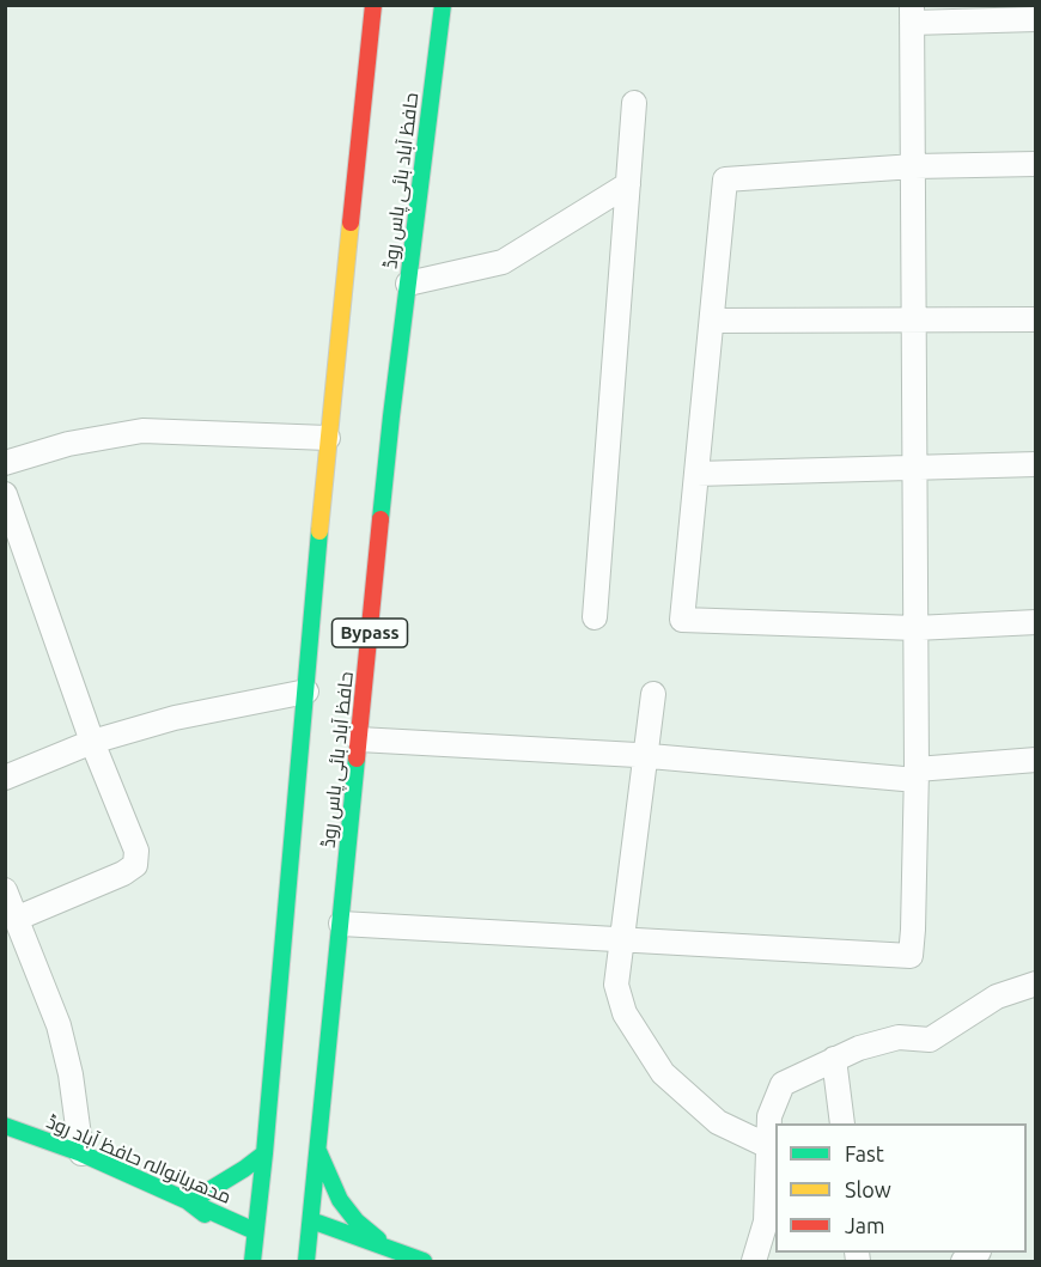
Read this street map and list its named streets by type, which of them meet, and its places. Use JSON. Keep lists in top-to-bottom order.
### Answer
{
  "streets": {
    "main road": ["حافظ آباد بائی پاس روڈ", "Bypass", "مدھریانوالہ حافظ آباد روڈ"]
  },
  "crossings": [
    ["حافظ آباد بائی پاس روڈ", "مدھریانوالہ حافظ آباد روڈ"]
  ],
  "legend": ["Fast", "Slow", "Jam"]
}
